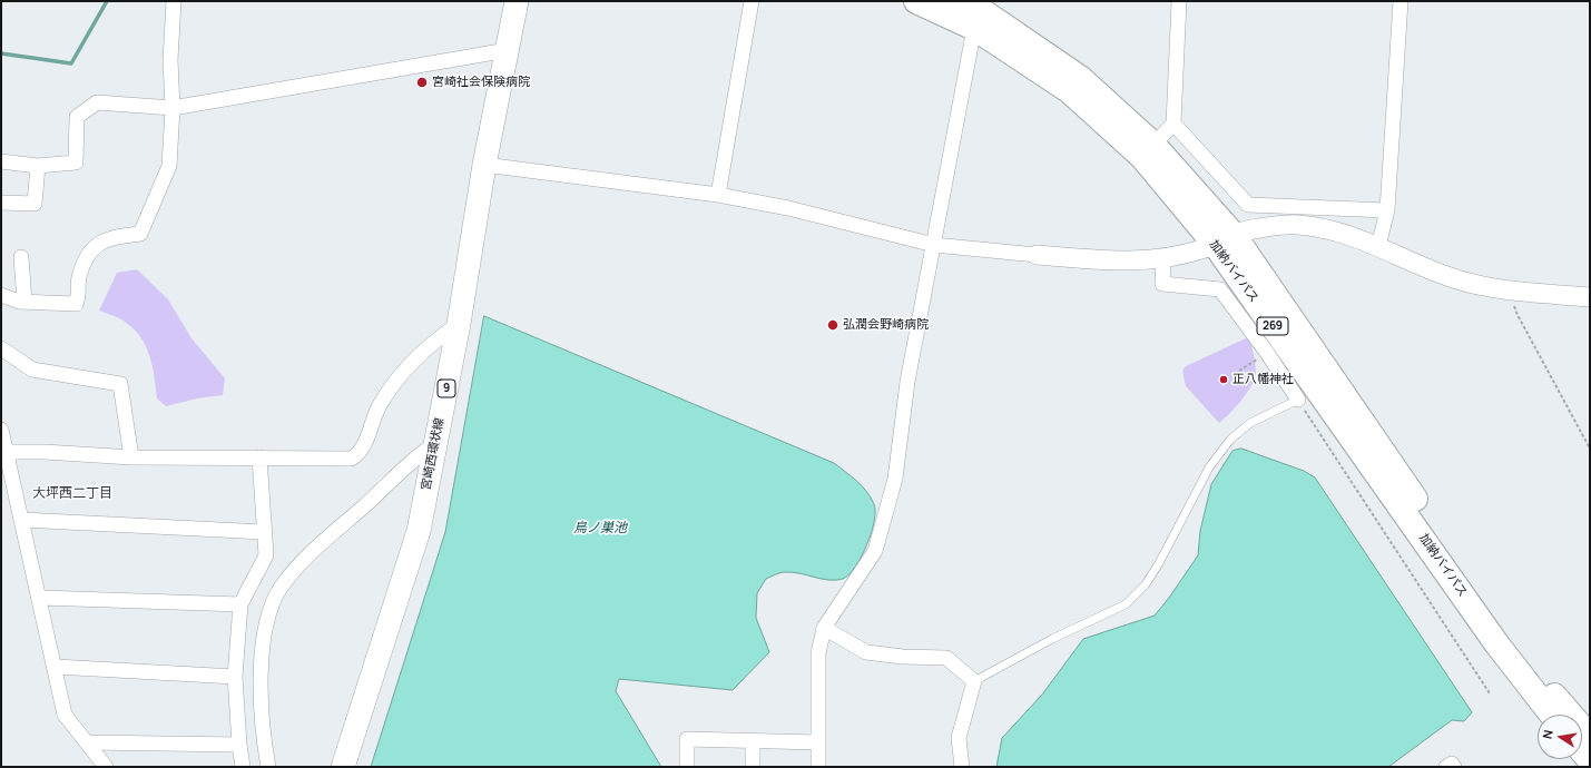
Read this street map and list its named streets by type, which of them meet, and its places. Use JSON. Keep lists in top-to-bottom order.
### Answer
{
  "streets": {
    "highway": ["加納バイパス", "269"],
    "main road": ["9", "宮崎西環状線"]
  },
  "districts": ["大坪西二丁目"],
  "water": ["鳥ノ巣池"],
  "places": ["宮崎社会保険病院", "弘潤会野崎病院", "正八幡神社"],
  "north": "left"
}
